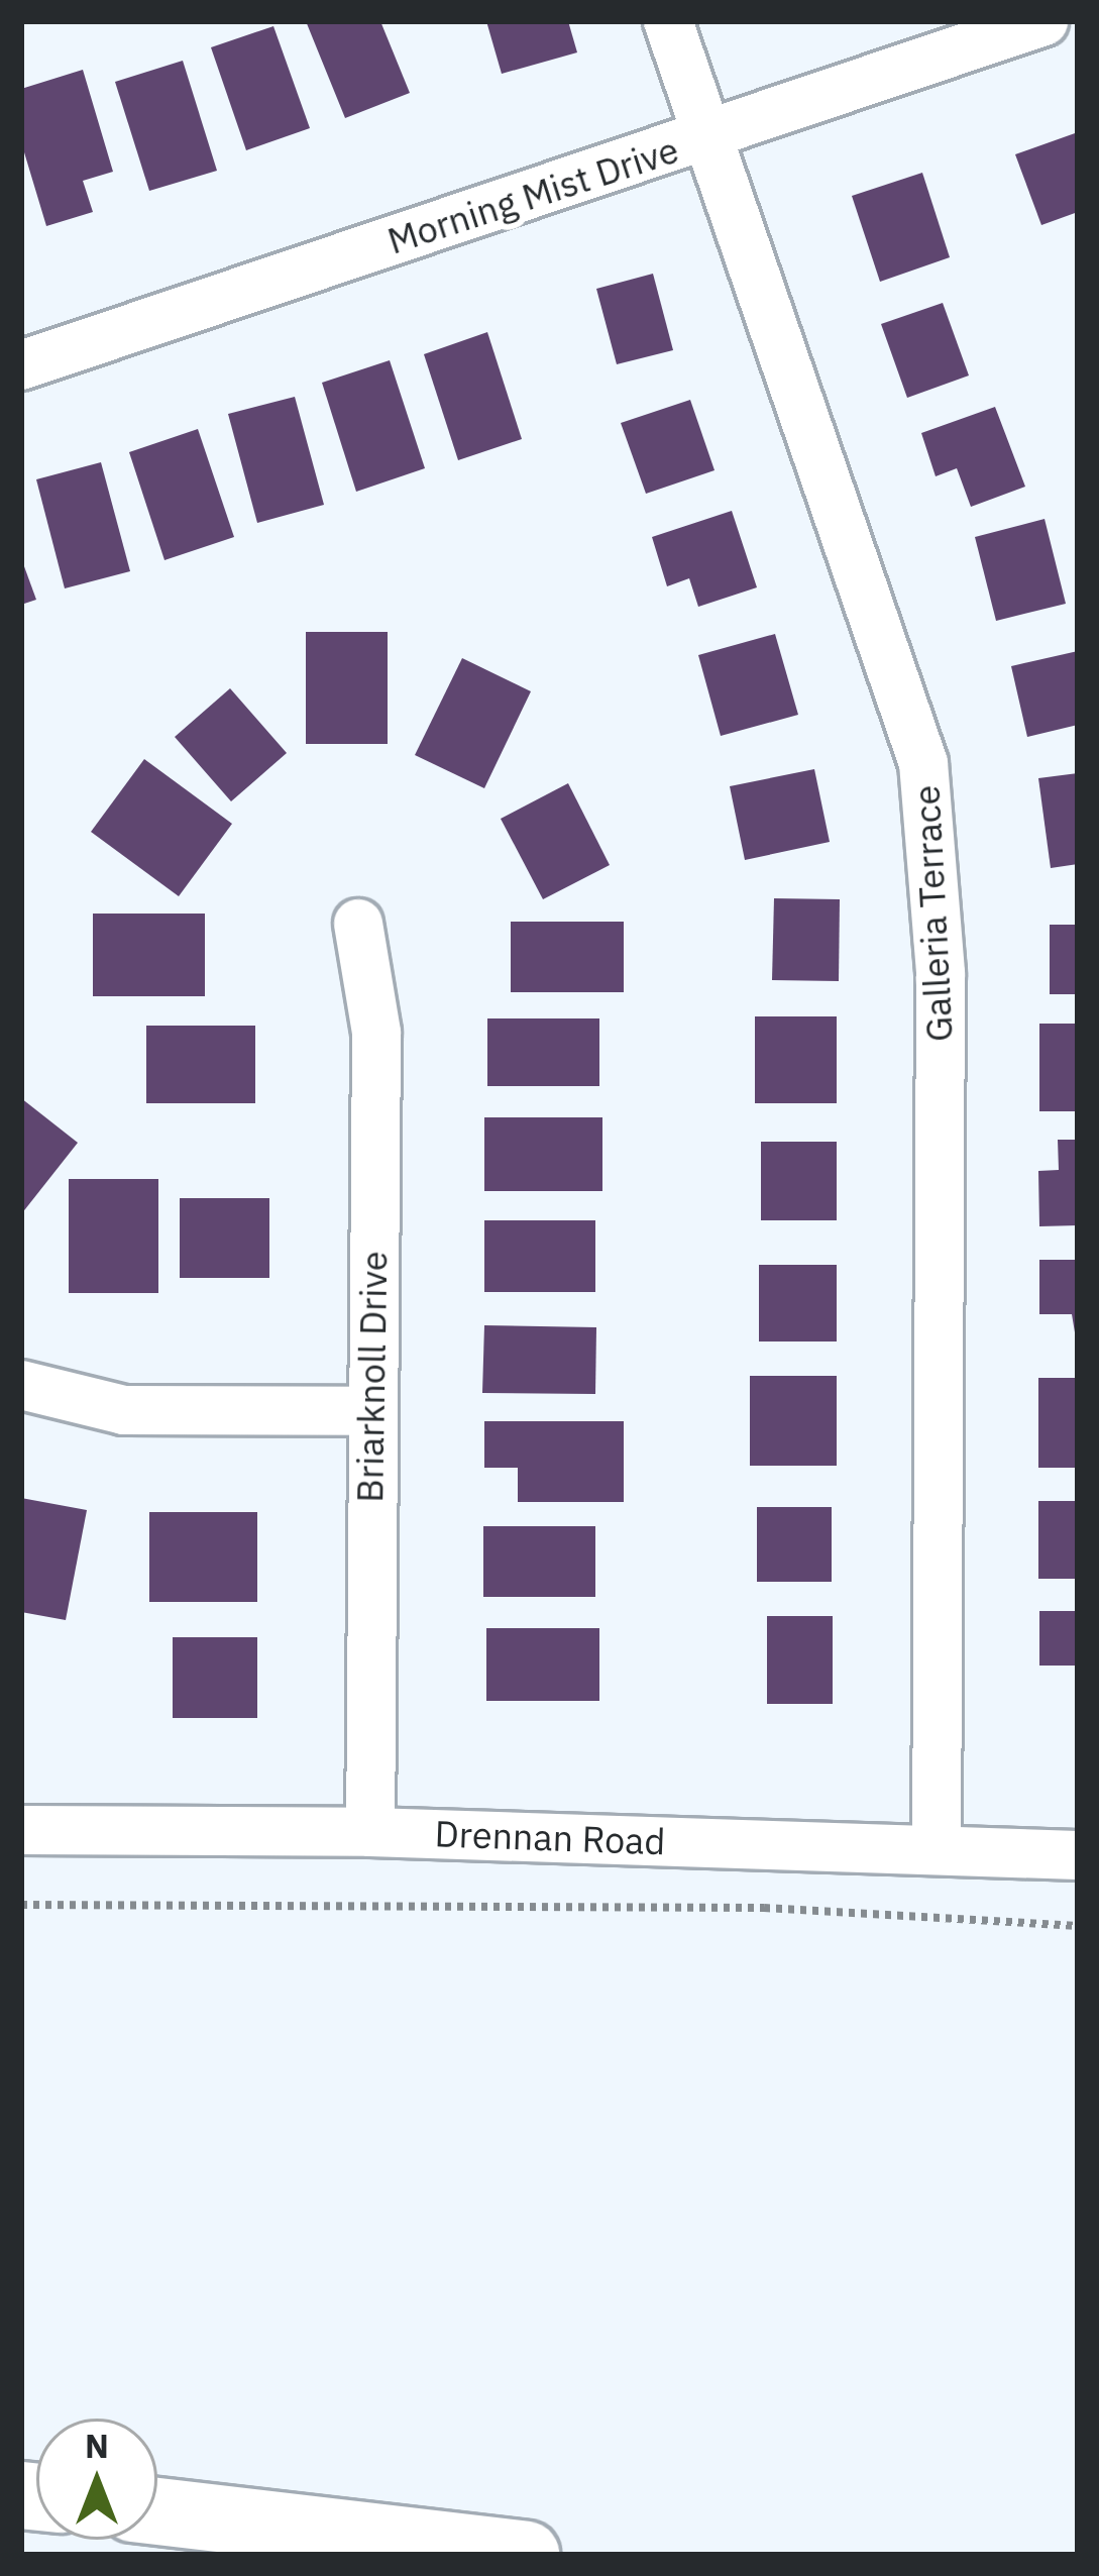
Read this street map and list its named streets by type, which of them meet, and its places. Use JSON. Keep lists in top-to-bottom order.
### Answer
{
  "streets": {
    "street": [
      "Morning Mist Drive",
      "Galleria Terrace",
      "Briarknoll Drive",
      "Drennan Road"
    ]
  },
  "crossings": [
    ["Morning Mist Drive", "Galleria Terrace"],
    ["Galleria Terrace", "Drennan Road"],
    ["Briarknoll Drive", "Drennan Road"]
  ],
  "north": "top"
}
